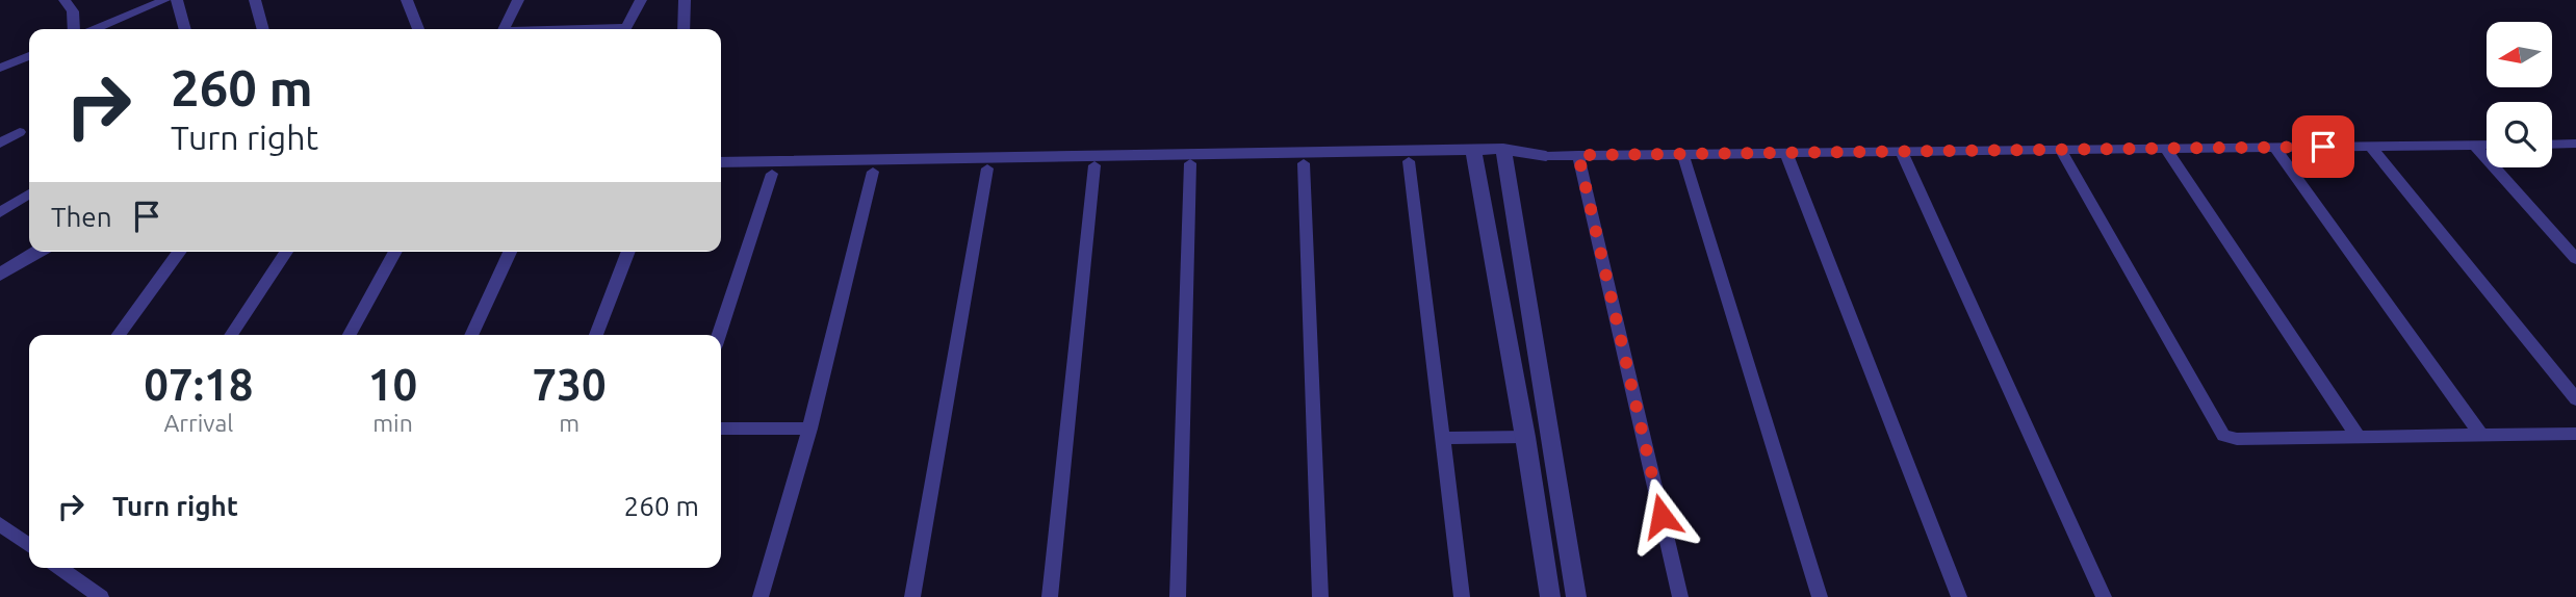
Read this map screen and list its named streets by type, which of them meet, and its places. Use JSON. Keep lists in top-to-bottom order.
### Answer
{
  "north": "left",
  "page": {
    "turn": ["260 m", "Turn right"],
    "then": "Then",
    "eta": [
      "07:18",
      "Arrival",
      "10",
      "min",
      "730",
      "m"
    ],
    "list": [
      {
        "name": "Turn right",
        "value": "260 m"
      }
    ]
  }
}
